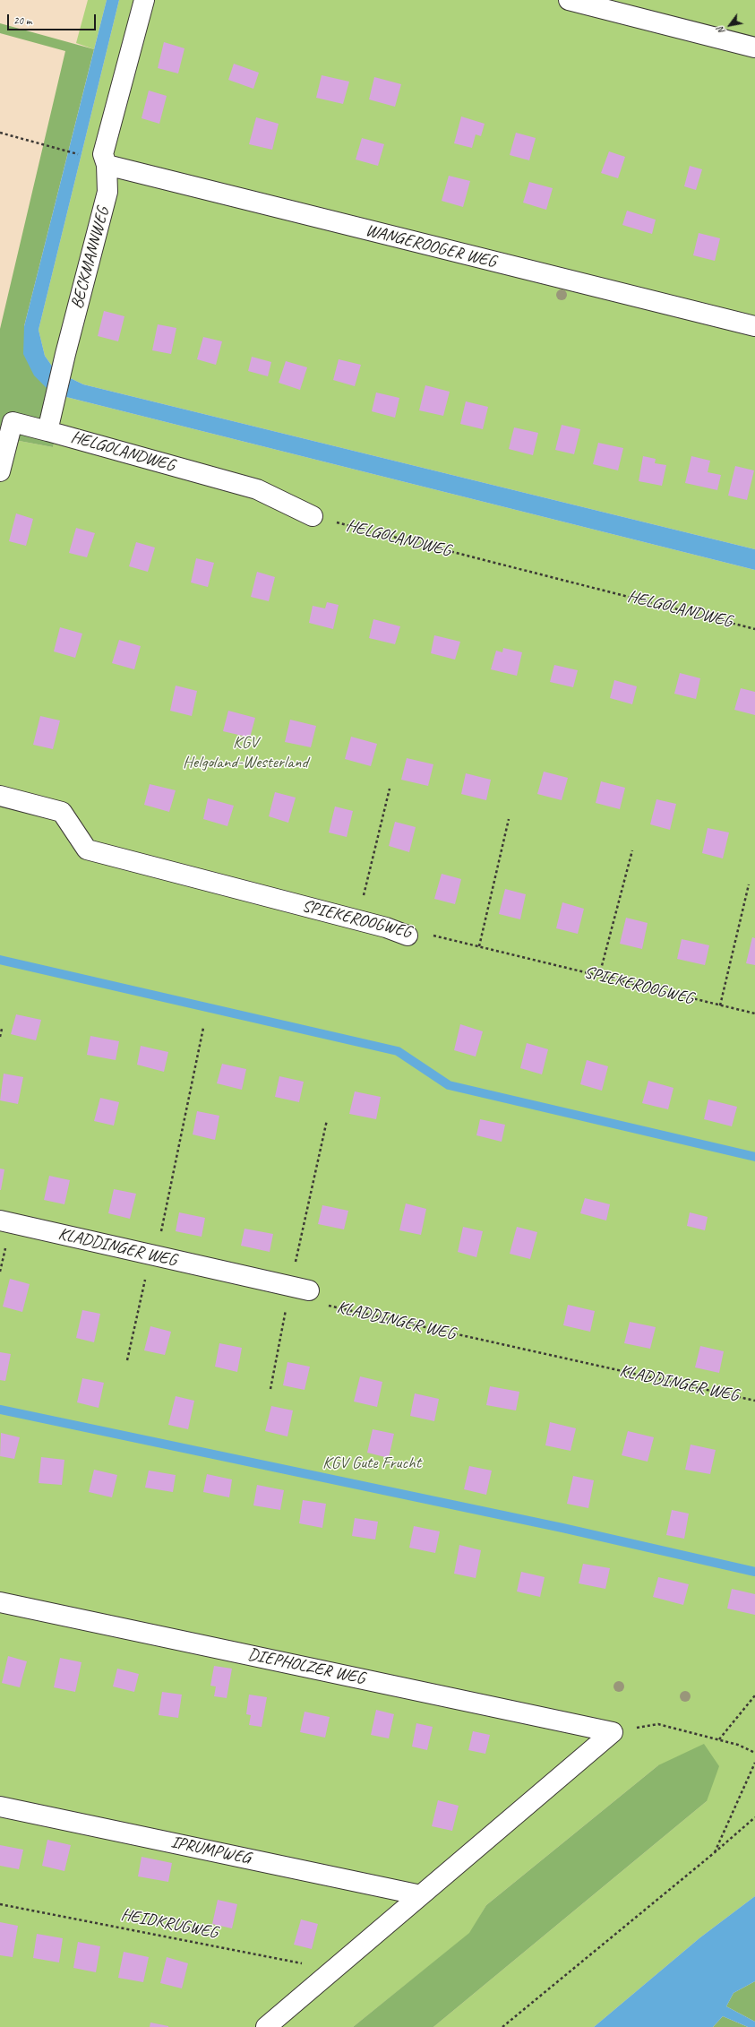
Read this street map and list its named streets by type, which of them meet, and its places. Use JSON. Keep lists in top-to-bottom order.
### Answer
{
  "streets": {
    "lane": [
      "WANGEROOGER WEG",
      "BECKMANNWEG",
      "HELGOLANDWEG",
      "SPIEKEROOGWEG",
      "KLADDINGER WEG",
      "DIEPHOLZER WEG",
      "IPRUMPWEG"
    ],
    "path": ["HEIDKRUGWEG"]
  },
  "crossings": [
    ["WANGEROOGER WEG", "BECKMANNWEG"],
    ["BECKMANNWEG", "HELGOLANDWEG"]
  ],
  "parks": ["KGV Helgoland-Westerland", "KGV Gute Frucht"],
  "scale_bar": "20 m",
  "north": "bottom left"
}
